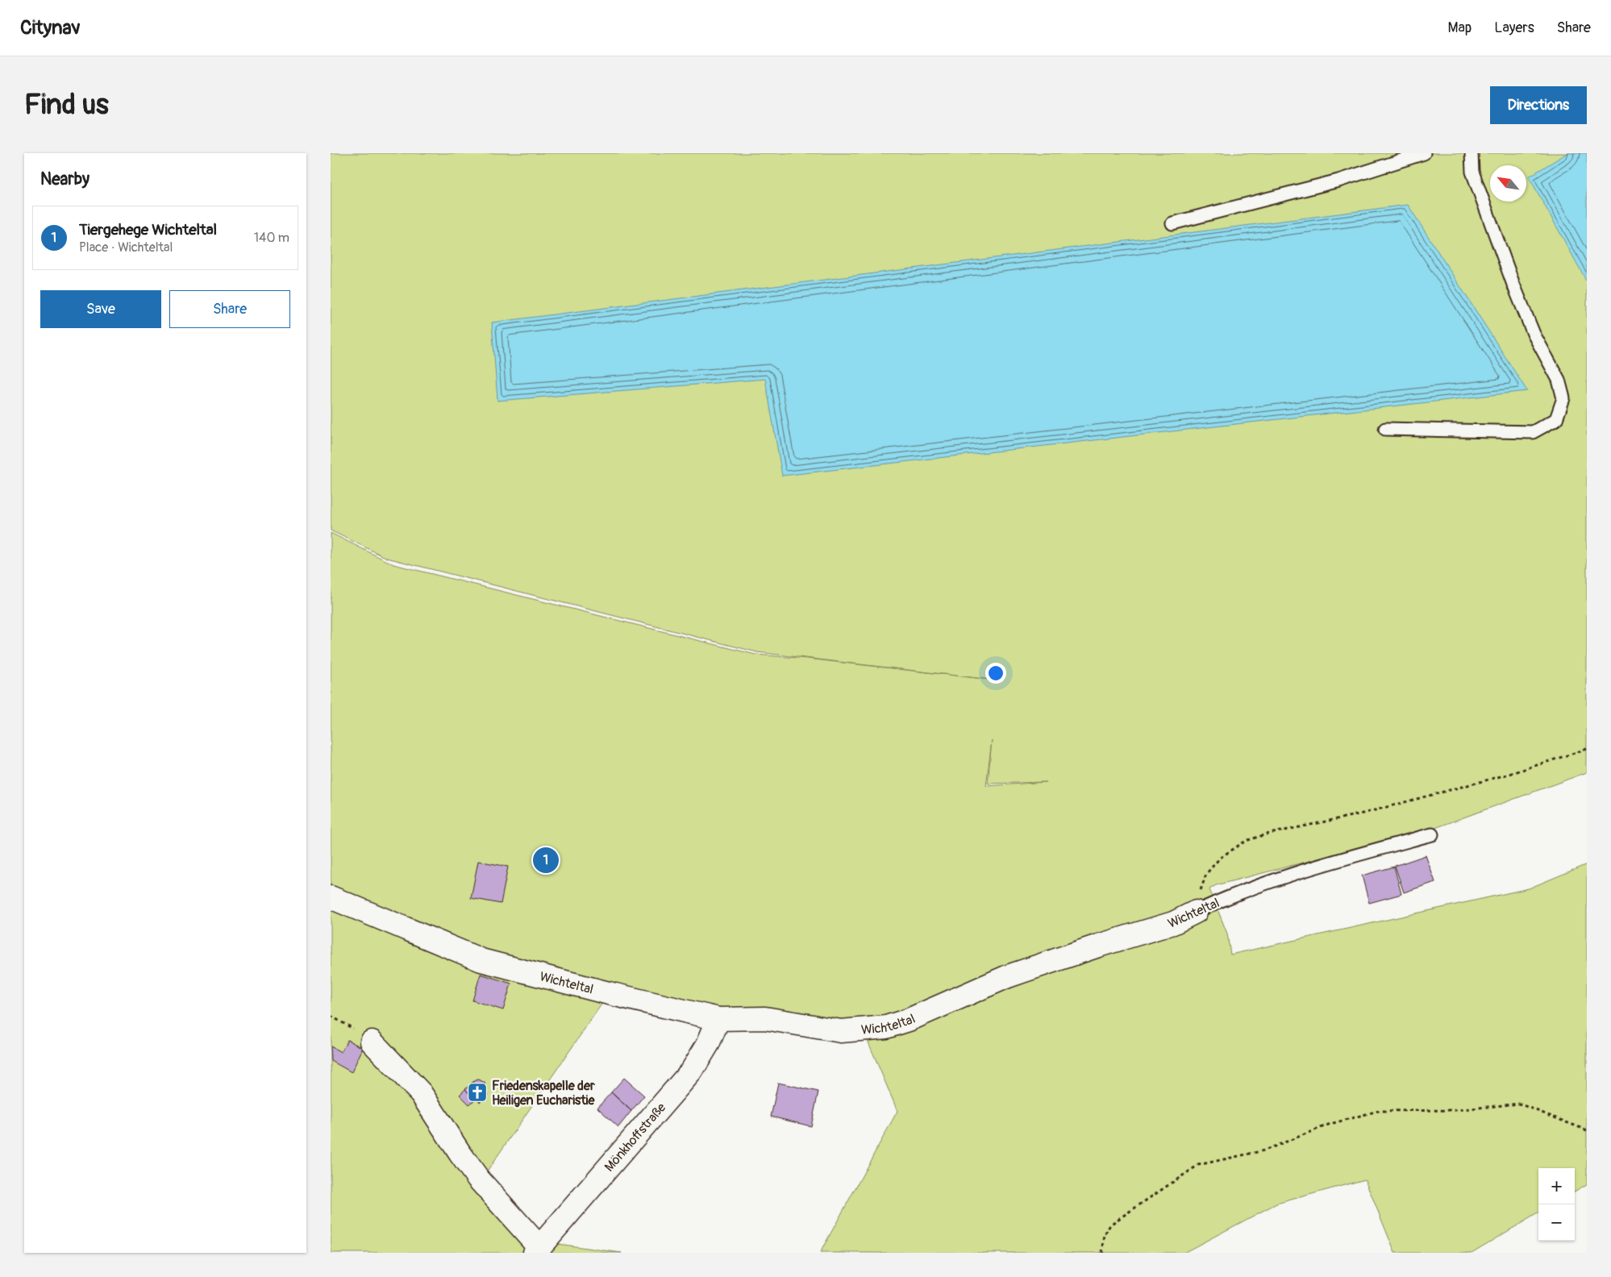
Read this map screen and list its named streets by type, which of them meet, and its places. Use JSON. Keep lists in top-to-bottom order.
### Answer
{
  "streets": {
    "street": ["Wichteltal", "Mönkhoffstraße"]
  },
  "crossings": [
    ["Wichteltal", "Mönkhoffstraße"]
  ],
  "places": {
    "church": ["Friedenskapelle der Heiligen Eucharistie"]
  },
  "north": "top left",
  "page": {
    "header": "Citynav",
    "nav": ["Map", "Layers", "Share"],
    "buttons": [
      "Directions",
      ["Save", "Share"]
    ],
    "title": "Find us",
    "heading": "Nearby",
    "list": [
      {
        "mark": "1",
        "name": "Tiergehege Wichteltal",
        "note": "Place · Wichteltal",
        "value": "140 m"
      }
    ],
    "pins": "1",
    "map_buttons": ["+", "−"]
  }
}
